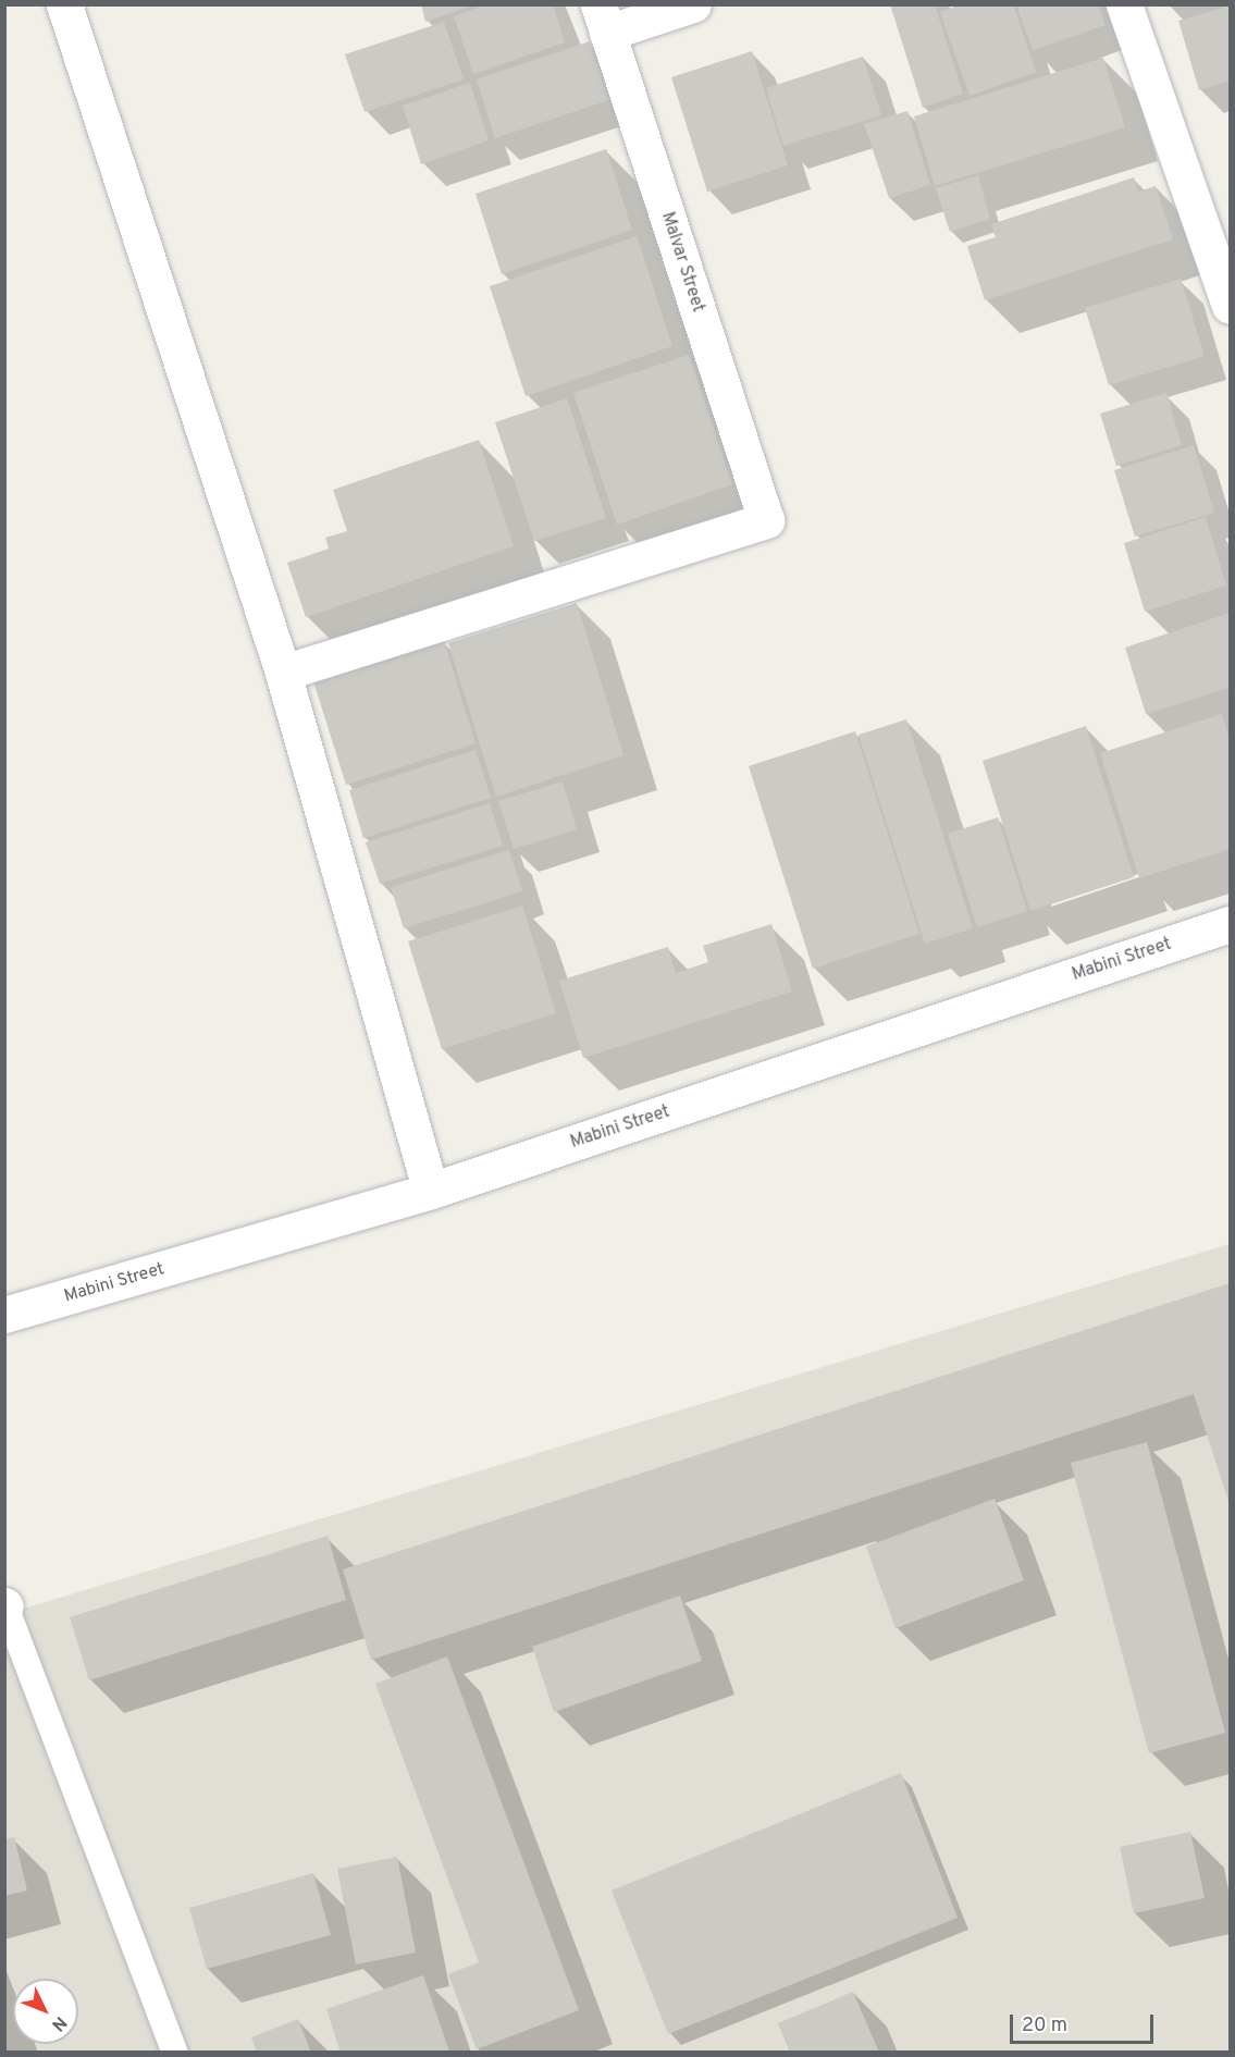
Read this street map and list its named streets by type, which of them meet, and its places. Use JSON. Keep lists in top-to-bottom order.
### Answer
{
  "streets": {
    "street": ["Malvar Street", "Mabini Street"]
  },
  "scale_bar": "20 m",
  "north": "bottom right"
}
